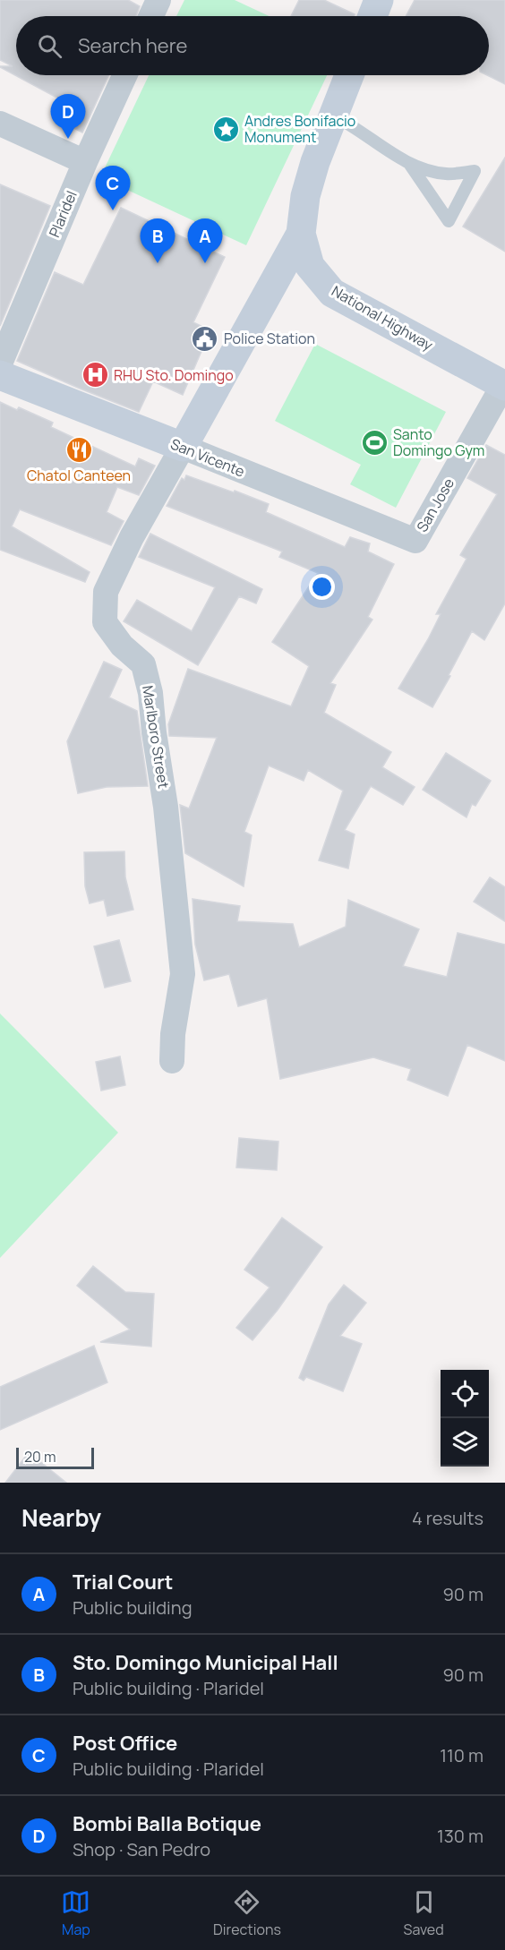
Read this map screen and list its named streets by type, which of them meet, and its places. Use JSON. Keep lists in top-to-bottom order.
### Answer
{
  "streets": {
    "main road": ["National Highway", "San Vicente"],
    "street": ["Plaridel", "San Jose", "Marlboro Street"]
  },
  "crossings": [
    ["National Highway", "San Jose"],
    ["San Vicente", "San Jose"],
    ["San Vicente", "Marlboro Street"]
  ],
  "places": {
    "place": ["Andres Bonifacio Monument"],
    "public building": ["Police Station"],
    "hospital": ["RHU Sto. Domingo"],
    "sports": ["Santo Domingo Gym"],
    "restaurant": ["Chatol Canteen"]
  },
  "scale_bar": "20 m",
  "page": {
    "search": "Search here",
    "pins": [
      "D",
      "C",
      "A",
      "B"
    ],
    "scale": "20 m",
    "heading": ["Nearby", "4 results"],
    "list": [
      {
        "mark": "A",
        "name": "Trial Court",
        "note": "Public building",
        "value": "90 m"
      },
      {
        "mark": "B",
        "name": "Sto. Domingo Municipal Hall",
        "note": "Public building · Plaridel",
        "value": "90 m"
      },
      {
        "mark": "C",
        "name": "Post Office",
        "note": "Public building · Plaridel",
        "value": "110 m"
      },
      {
        "mark": "D",
        "name": "Bombi Balla Botique",
        "note": "Shop · San Pedro",
        "value": "130 m"
      }
    ],
    "nav": ["Map", "Directions", "Saved"]
  }
}
